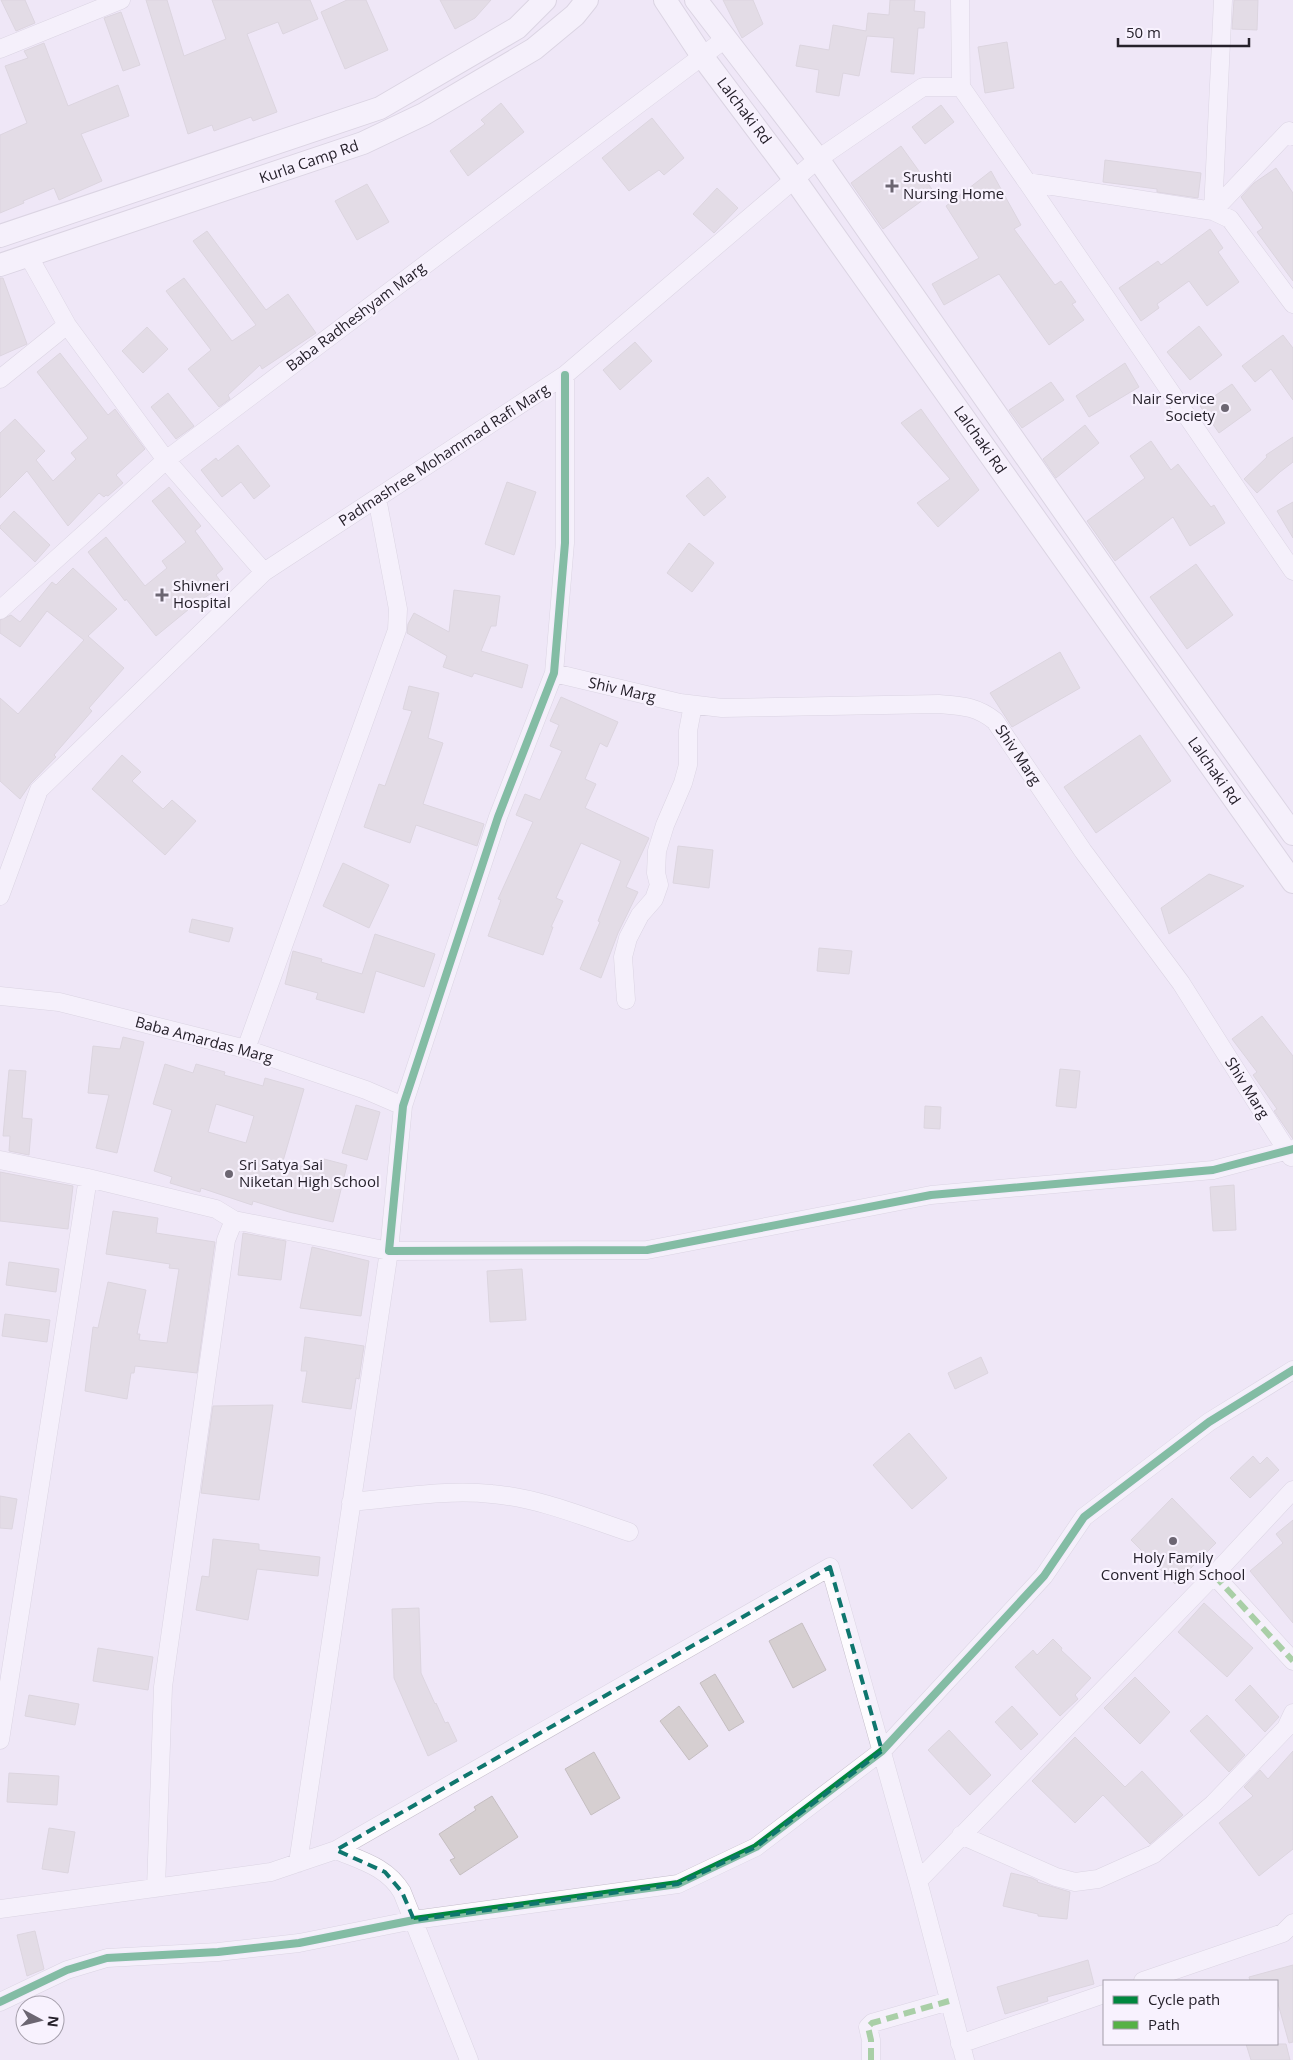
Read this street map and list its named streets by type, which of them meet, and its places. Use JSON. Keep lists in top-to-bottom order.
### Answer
{
  "streets": {
    "main road": ["Lalchaki Rd", "Kurla Camp Rd"],
    "street": [
      "Baba Radheshyam Marg",
      "Padmashree Mohammad Rafi Marg",
      "Shiv Marg",
      "Baba Amardas Marg"
    ]
  },
  "crossings": [
    ["Lalchaki Rd", "Baba Radheshyam Marg"],
    ["Lalchaki Rd", "Padmashree Mohammad Rafi Marg"]
  ],
  "places": {
    "health": ["Srushti Nursing Home", "Shivneri Hospital"],
    "other": ["Nair Service Society", "Sri Satya Sai Niketan High School", "Holy Family Convent High School"]
  },
  "legend": ["Cycle path", "Path"],
  "scale_bar": "50 m",
  "north": "right"
}
